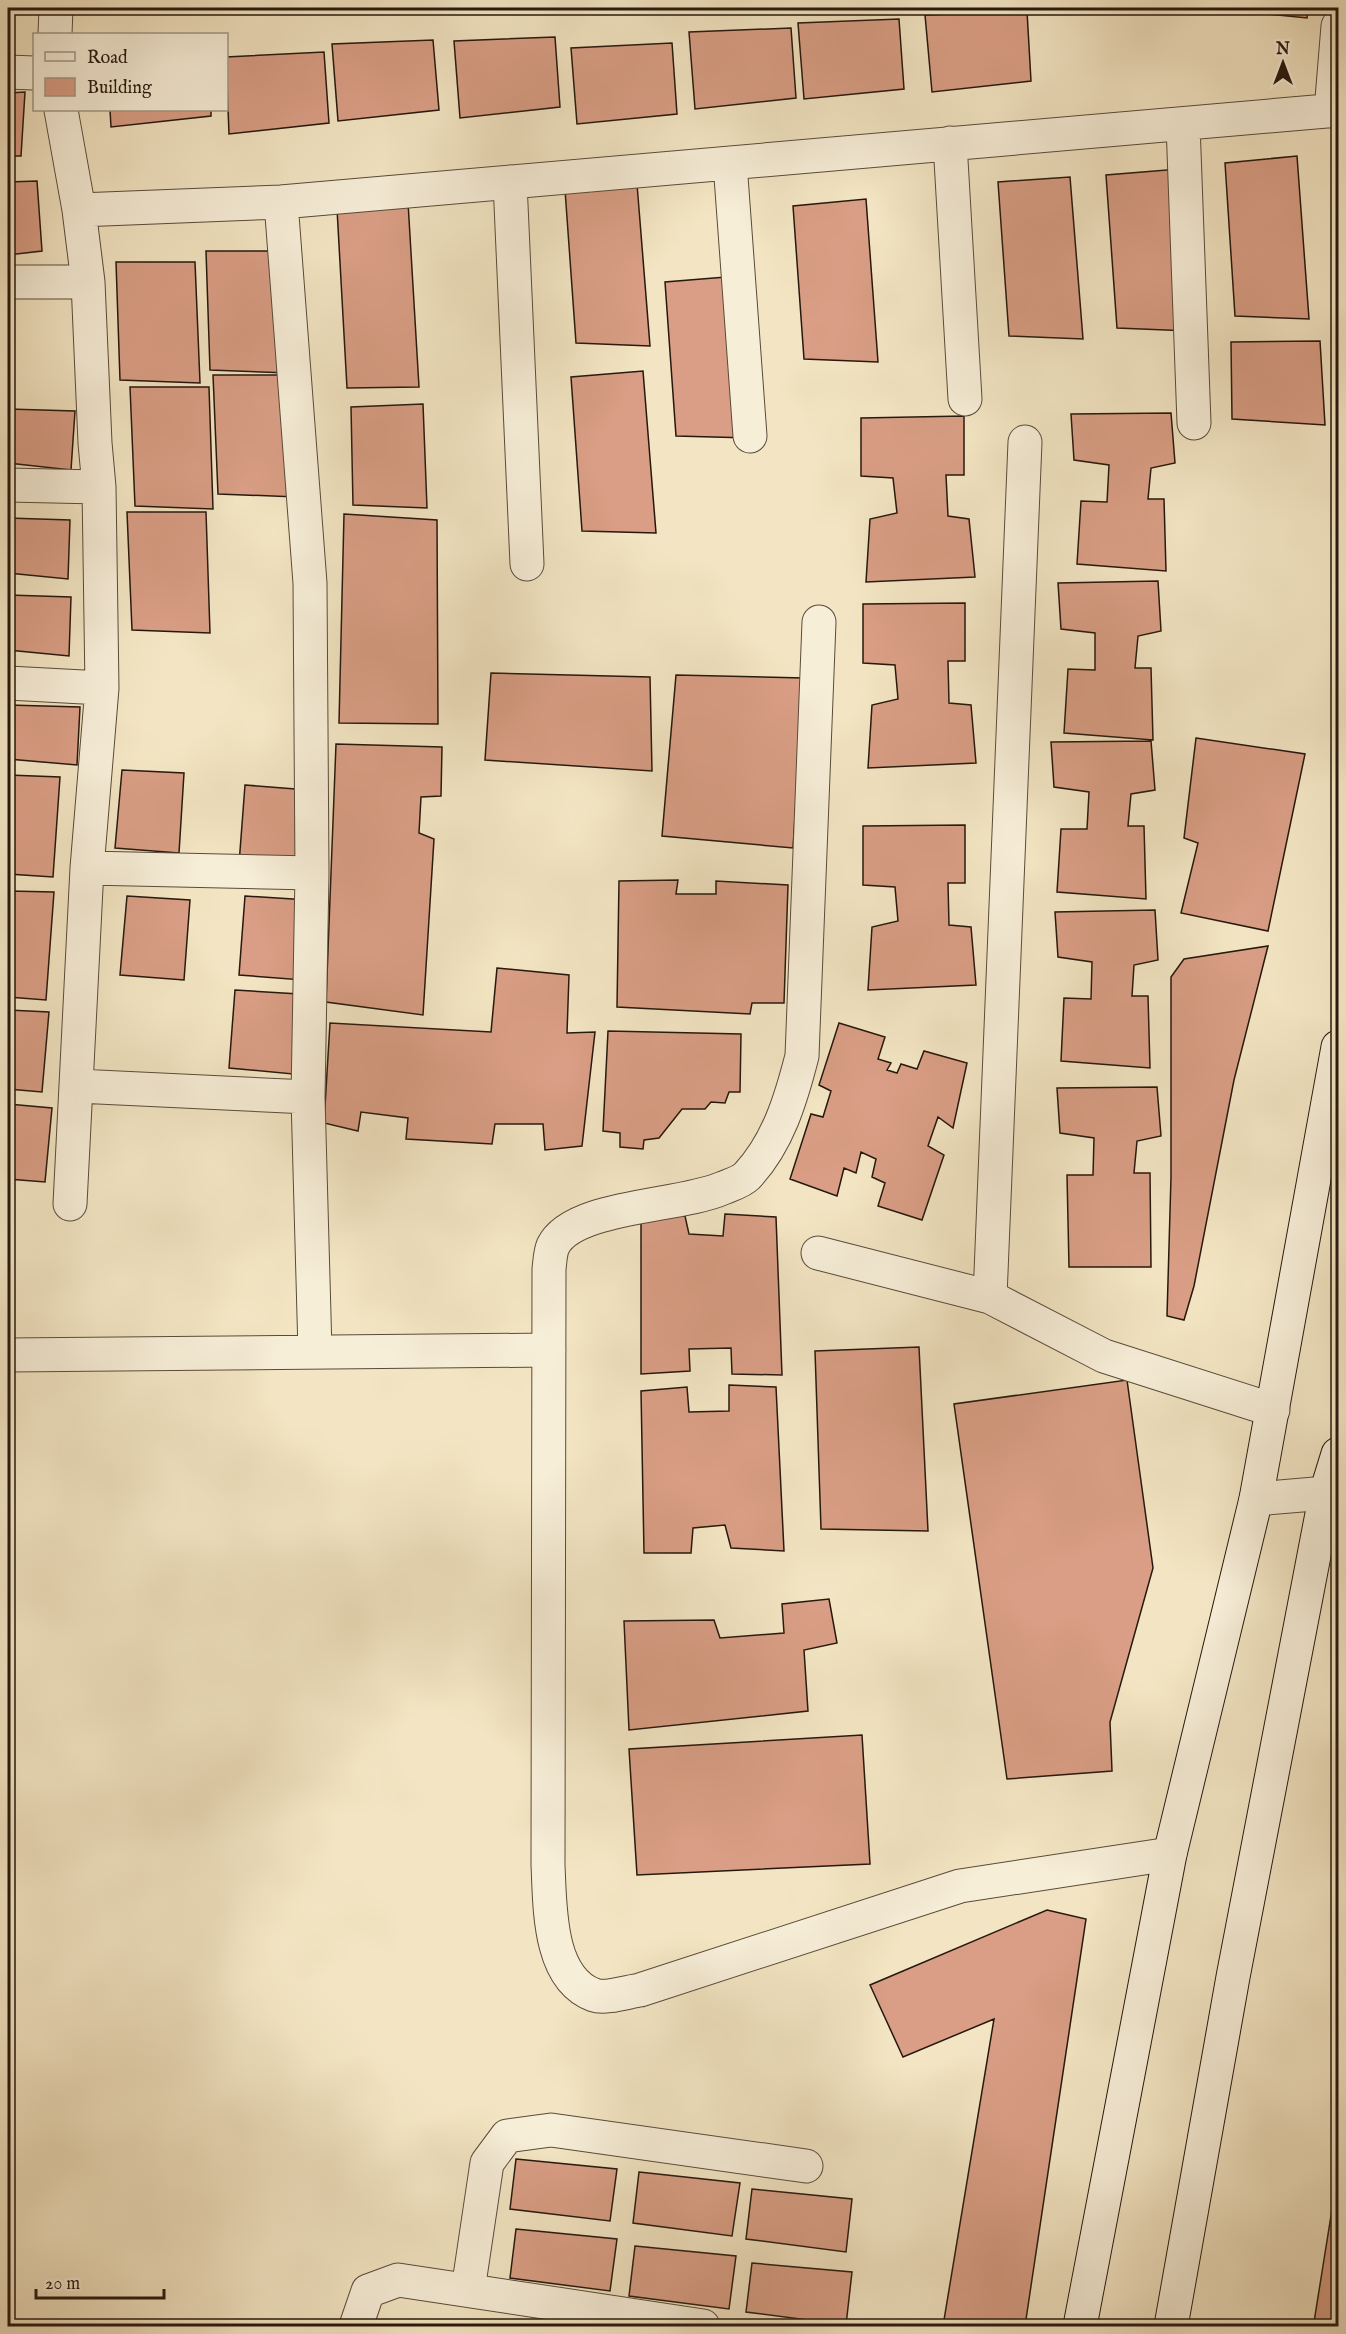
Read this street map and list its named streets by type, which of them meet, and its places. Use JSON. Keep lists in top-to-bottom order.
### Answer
{
  "legend": ["Road", "Building"],
  "scale_bar": "20 m",
  "north": "top"
}
